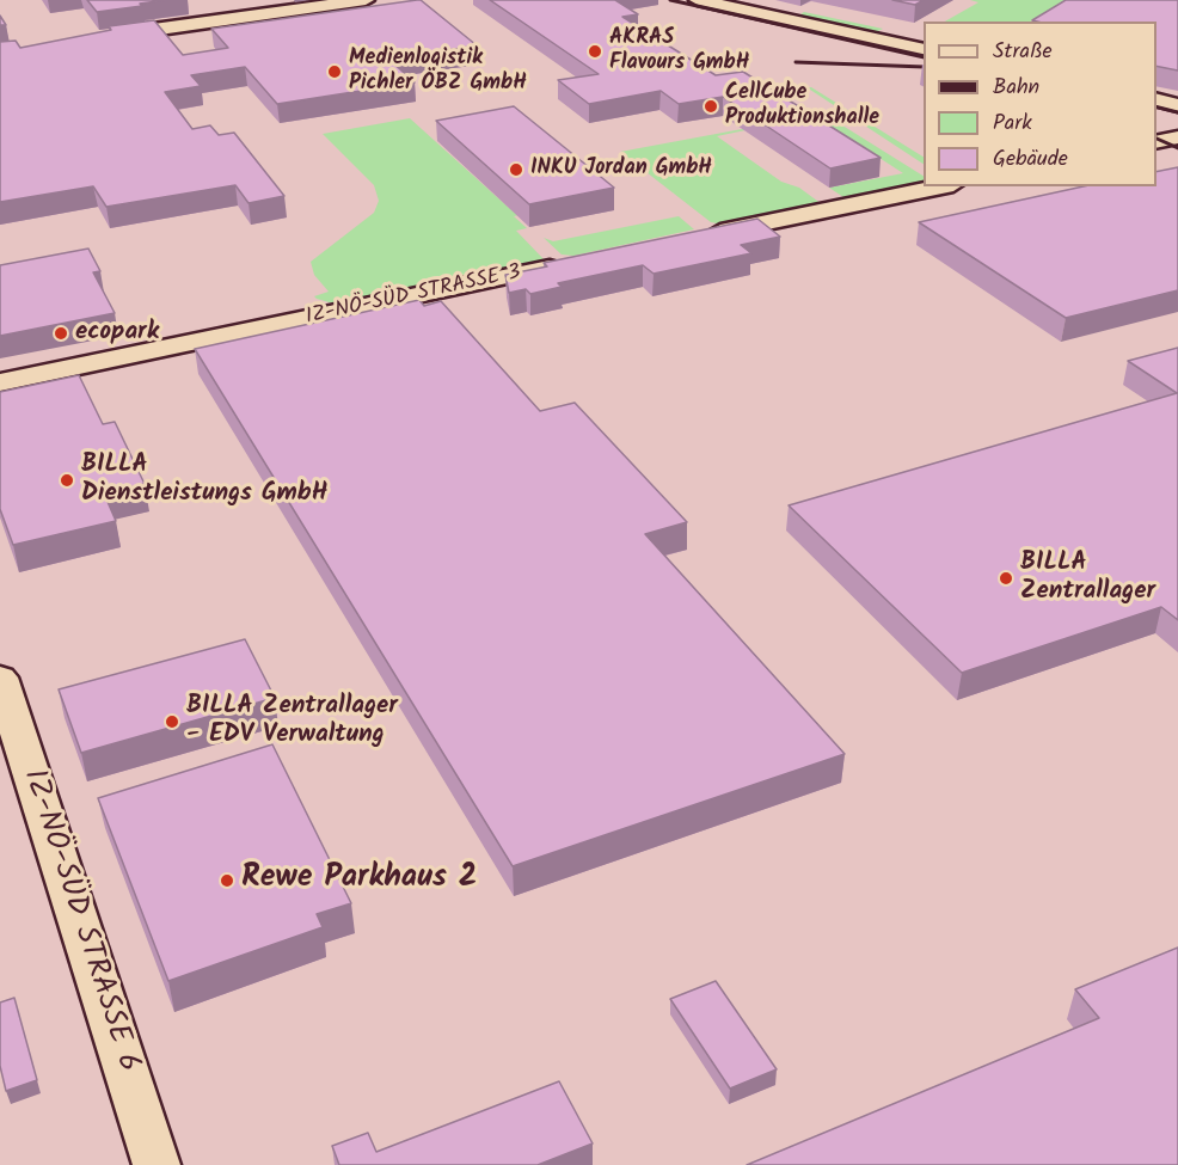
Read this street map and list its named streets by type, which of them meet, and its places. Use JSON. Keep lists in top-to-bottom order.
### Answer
{
  "streets": {
    "street": ["IZ-NÖ-SÜD STRASSE 3", "IZ-NÖ-SÜD STRASSE 6"]
  },
  "places": [
    "AKRAS Flavours GmbH",
    "Medienlogistik Pichler ÖBZ GmbH",
    "CellCube Produktionshalle",
    "INKU Jordan GmbH",
    "ecopark",
    "BILLA Dienstleistungs GmbH",
    "BILLA Zentrallager",
    "BILLA Zentrallager - EDV Verwaltung",
    "Rewe Parkhaus 2"
  ],
  "legend": [
    "Straße",
    "Bahn",
    "Park",
    "Gebäude"
  ]
}
